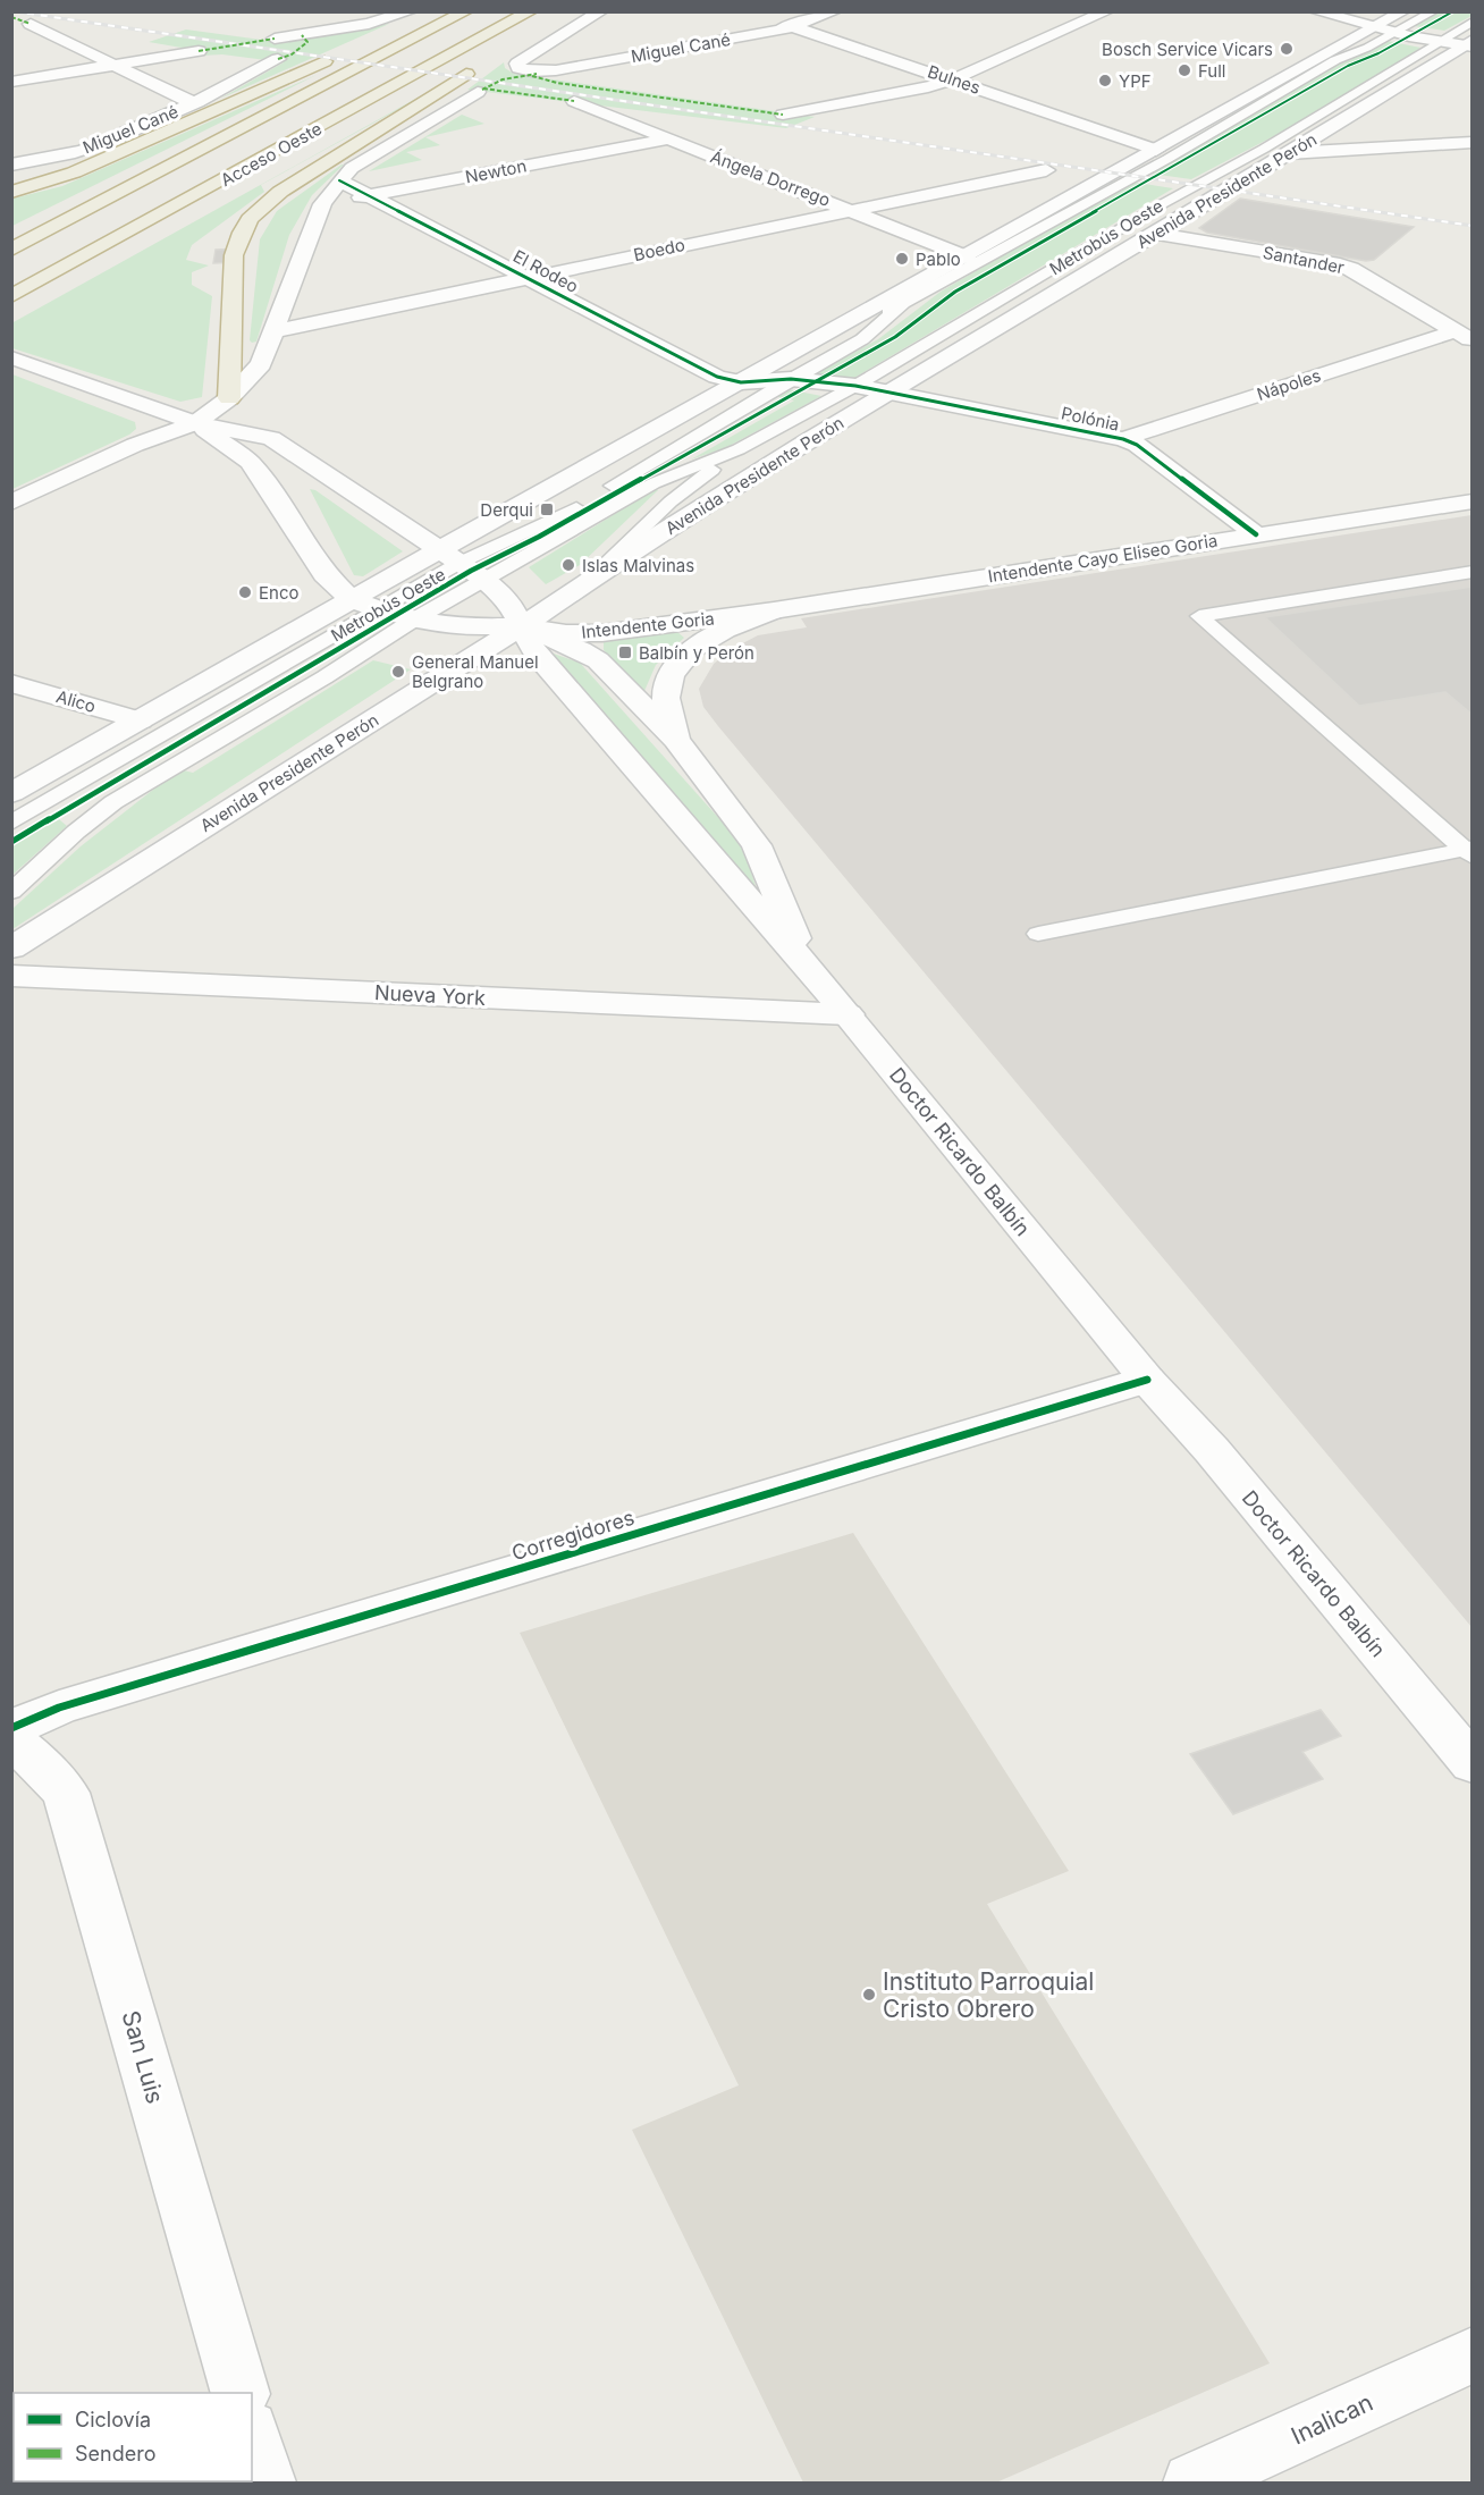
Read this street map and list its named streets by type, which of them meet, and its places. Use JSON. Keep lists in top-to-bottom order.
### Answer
{
  "streets": {
    "highway": ["Acceso Oeste"],
    "street": [
      "Miguel Cané",
      "Bulnes",
      "Newton",
      "Ángela Dorrego",
      "Avenida Presidente Perón",
      "Boedo",
      "Santander",
      "El Rodeo",
      "Nápoles",
      "Polónia",
      "Intendente Cayo Eliseo Goria",
      "Intendente Goria",
      "Alico",
      "Nueva York",
      "Doctor Ricardo Balbín",
      "Corregidores",
      "San Luis",
      "Inalican"
    ],
    "lane": ["Metrobús Oeste"]
  },
  "crossings": [
    ["Miguel Cané", "Bulnes"],
    ["Newton", "Ángela Dorrego"],
    ["Newton", "El Rodeo"],
    ["Ángela Dorrego", "Boedo"],
    ["Avenida Presidente Perón", "Metrobús Oeste"],
    ["Avenida Presidente Perón", "Santander"],
    ["Avenida Presidente Perón", "Polónia"],
    ["Avenida Presidente Perón", "Intendente Goria"],
    ["Avenida Presidente Perón", "Doctor Ricardo Balbín"],
    ["Metrobús Oeste", "El Rodeo"],
    ["Metrobús Oeste", "Polónia"],
    ["Metrobús Oeste", "Doctor Ricardo Balbín"],
    ["Boedo", "El Rodeo"],
    ["Santander", "Nápoles"],
    ["El Rodeo", "Polónia"],
    ["Nápoles", "Polónia"],
    ["Polónia", "Intendente Cayo Eliseo Goria"],
    ["Intendente Cayo Eliseo Goria", "Intendente Goria"],
    ["Intendente Goria", "Doctor Ricardo Balbín"],
    ["Nueva York", "Doctor Ricardo Balbín"],
    ["Doctor Ricardo Balbín", "Corregidores"]
  ],
  "places": {
    "other": [
      "Bosch Service Vicars",
      "Full",
      "YPF",
      "Pablo",
      "Islas Malvinas",
      "Enco",
      "General Manuel Belgrano",
      "Instituto Parroquial Cristo Obrero"
    ],
    "transit": ["Derqui", "Balbín y Perón"]
  },
  "legend": ["Ciclovía", "Sendero"]
}
